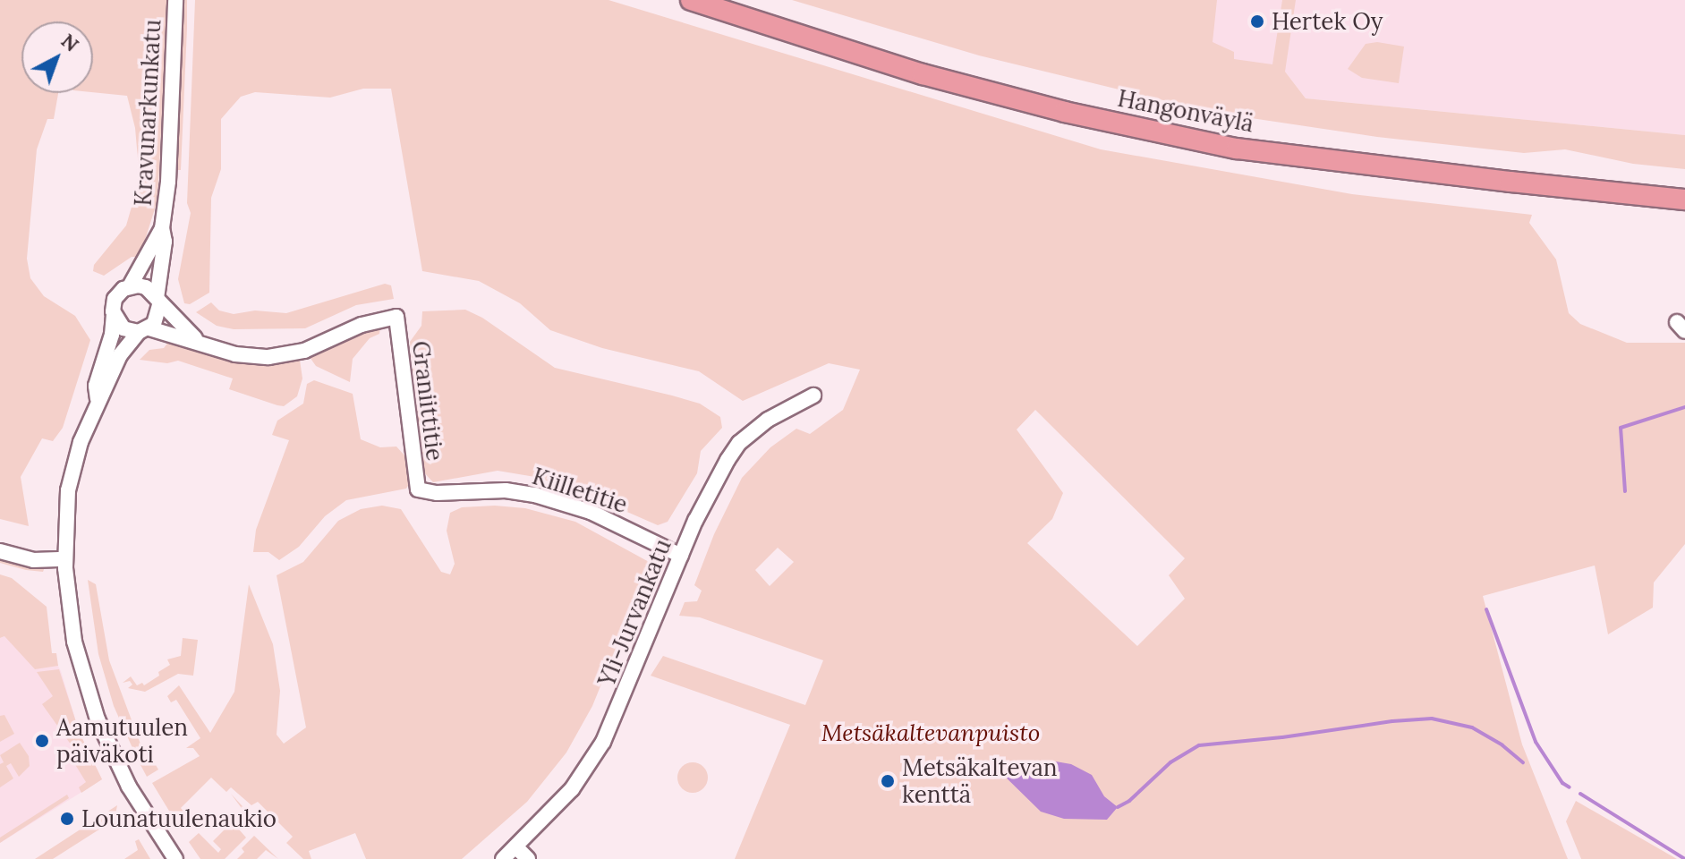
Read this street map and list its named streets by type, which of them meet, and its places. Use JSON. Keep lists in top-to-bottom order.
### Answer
{
  "streets": {
    "highway": ["Hangonväylä"],
    "street": [
      "Kravunarkunkatu",
      "Graniittitie",
      "Kiilletitie",
      "Yli-Jurvankatu"
    ]
  },
  "crossings": [
    ["Graniittitie", "Kiilletitie"],
    ["Kiilletitie", "Yli-Jurvankatu"]
  ],
  "parks": ["Metsäkaltevanpuisto"],
  "places": [
    "Hertek Oy",
    "Aamutuulen päiväkoti",
    "Metsäkaltevan kenttä",
    "Lounatuulenaukio"
  ],
  "north": "top right"
}
